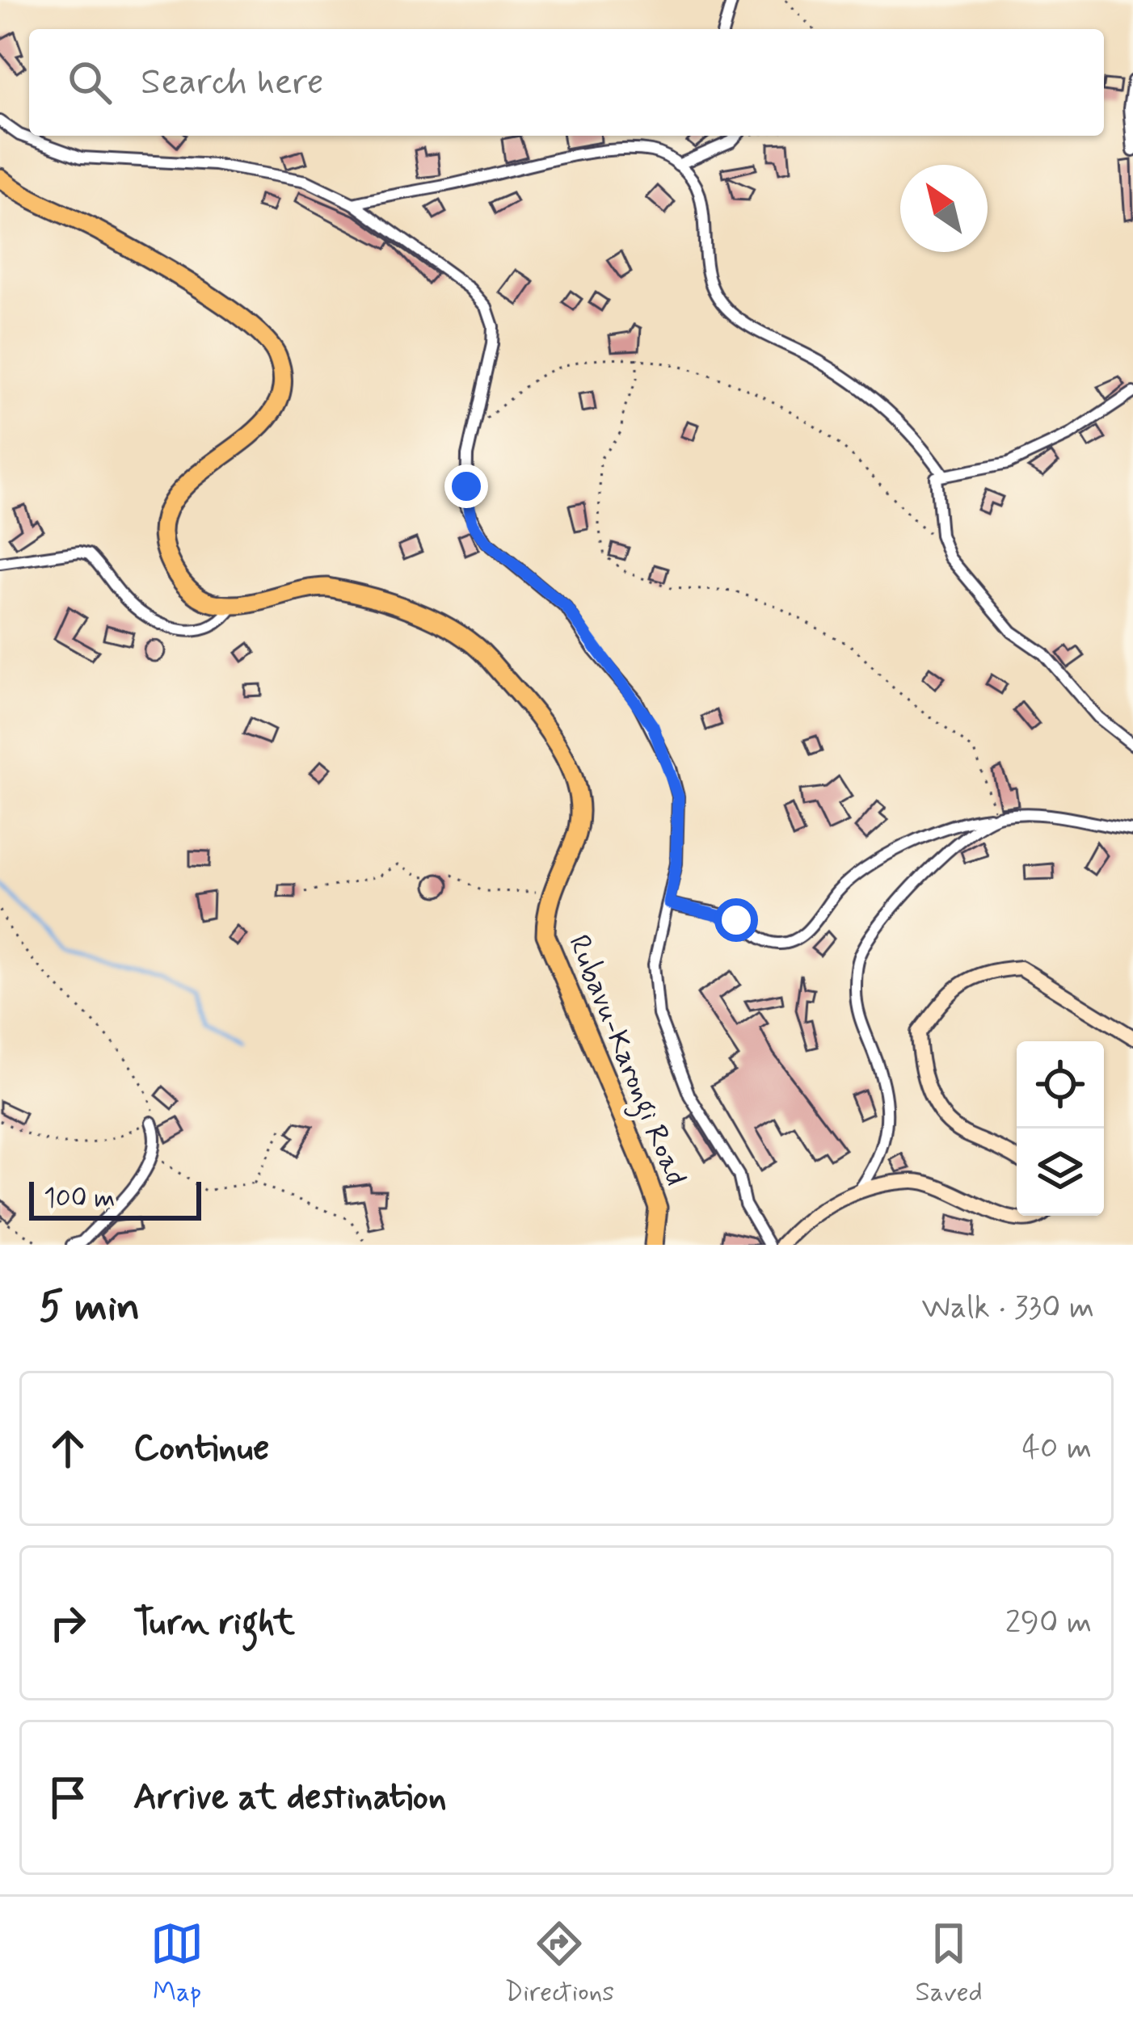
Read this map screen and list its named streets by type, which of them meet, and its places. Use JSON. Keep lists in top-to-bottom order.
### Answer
{
  "streets": {
    "highway": ["Rubavu-Karongi Road"]
  },
  "scale_bar": "100 m",
  "north": "top left",
  "page": {
    "search": "Search here",
    "scale": "100 m",
    "heading": ["5 min", "Walk · 330 m"],
    "list": [
      ["Continue", "40 m"],
      ["Turn right", "290 m"],
      "Arrive at destination"
    ],
    "nav": ["Map", "Directions", "Saved"]
  }
}
